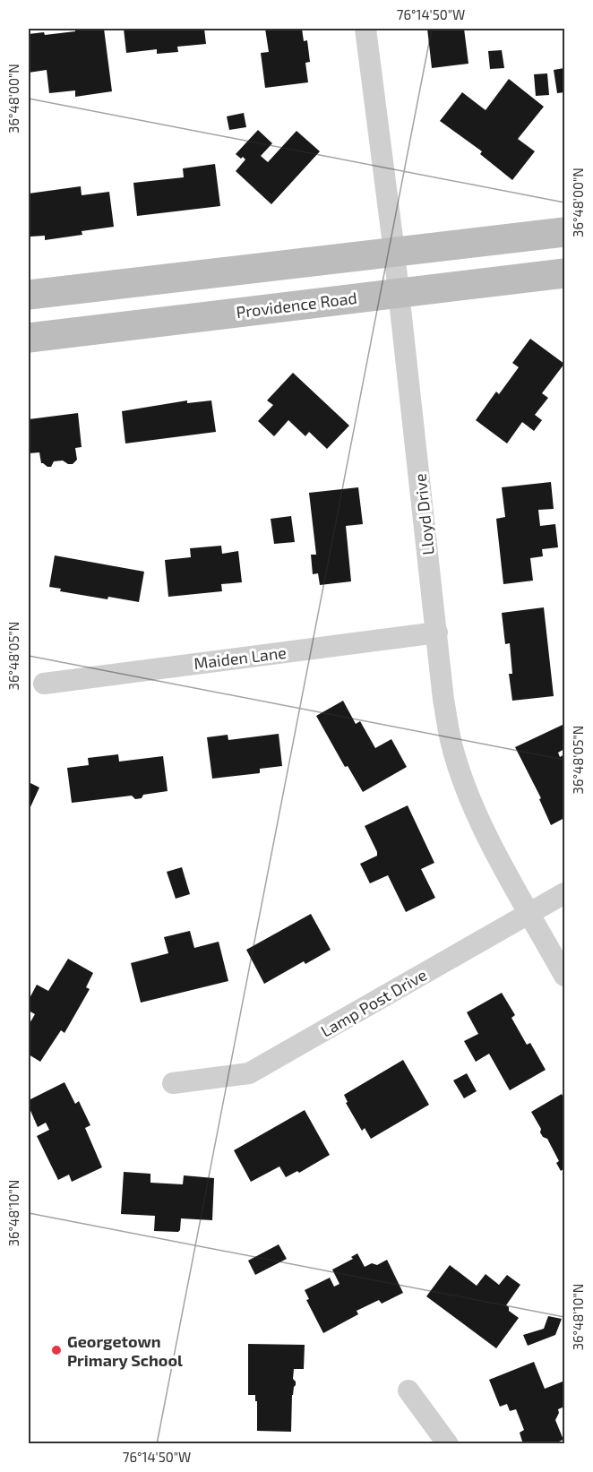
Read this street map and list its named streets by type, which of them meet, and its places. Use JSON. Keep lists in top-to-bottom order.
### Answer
{
  "streets": {
    "main road": ["Providence Road"],
    "street": ["Lloyd Drive", "Maiden Lane", "Lamp Post Drive"]
  },
  "crossings": [
    ["Providence Road", "Lloyd Drive"],
    ["Lloyd Drive", "Maiden Lane"],
    ["Lloyd Drive", "Lamp Post Drive"]
  ],
  "places": ["Georgetown Primary School"],
  "coordinates": [
    "76°14'50\"W",
    "36°48'00\"N",
    "36°48'05\"N",
    "36°48'10\"N"
  ]
}
